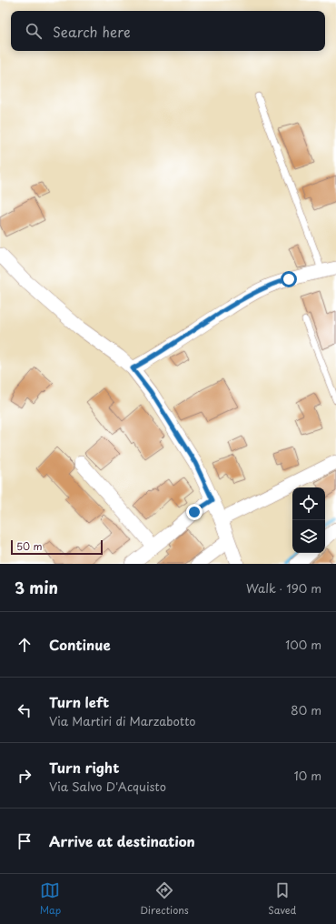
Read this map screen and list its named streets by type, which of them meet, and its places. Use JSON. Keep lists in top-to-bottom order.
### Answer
{
  "scale_bar": "50 m",
  "page": {
    "search": "Search here",
    "scale": "50 m",
    "heading": ["3 min", "Walk · 190 m"],
    "list": [
      ["Continue", "100 m"],
      ["Turn left", "Via Martiri di Marzabotto", "80 m"],
      ["Turn right", "Via Salvo D'Acquisto", "10 m"],
      "Arrive at destination"
    ],
    "nav": ["Map", "Directions", "Saved"]
  }
}
